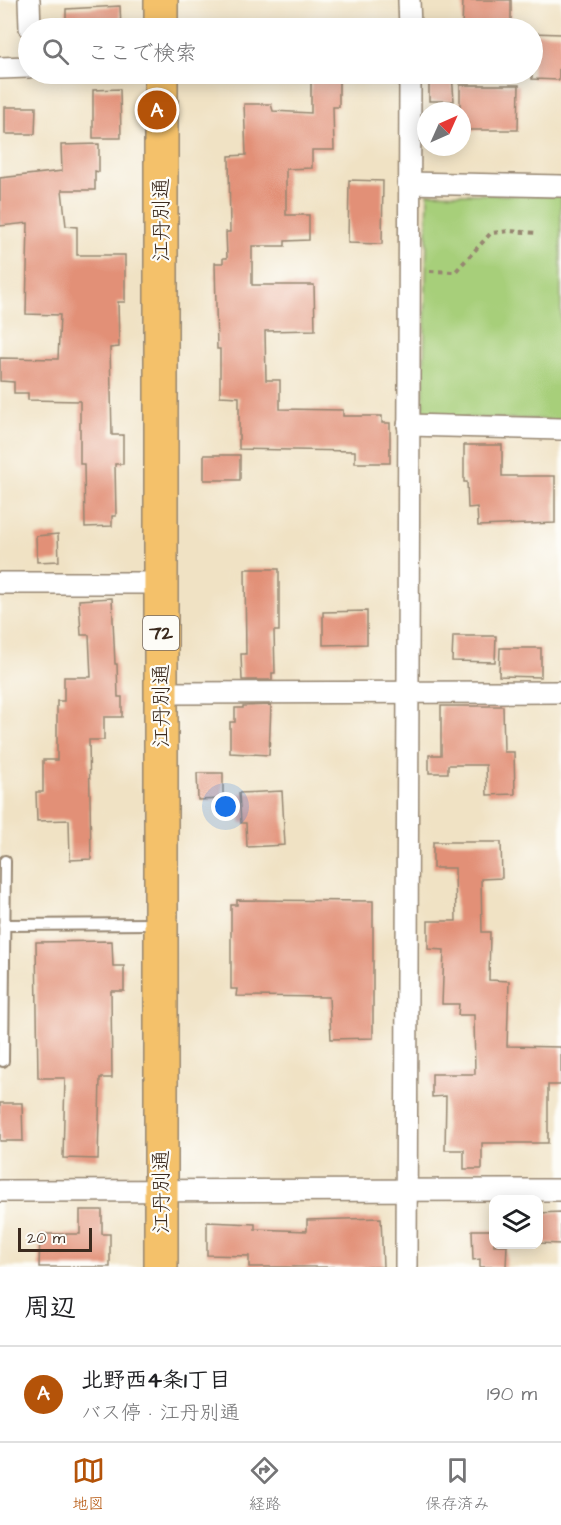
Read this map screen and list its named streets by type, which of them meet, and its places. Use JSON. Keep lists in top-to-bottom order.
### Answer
{
  "streets": {
    "main road": ["江丹別通", "72"]
  },
  "scale_bar": "20 m",
  "north": "top right",
  "page": {
    "search": "ここで検索",
    "pins": "A",
    "scale": "20 m",
    "heading": "周辺",
    "list": [
      {
        "mark": "A",
        "name": "北野西4条1丁目",
        "note": "バス停 · 江丹別通",
        "value": "190 m"
      }
    ],
    "nav": ["地図", "経路", "保存済み"]
  }
}
